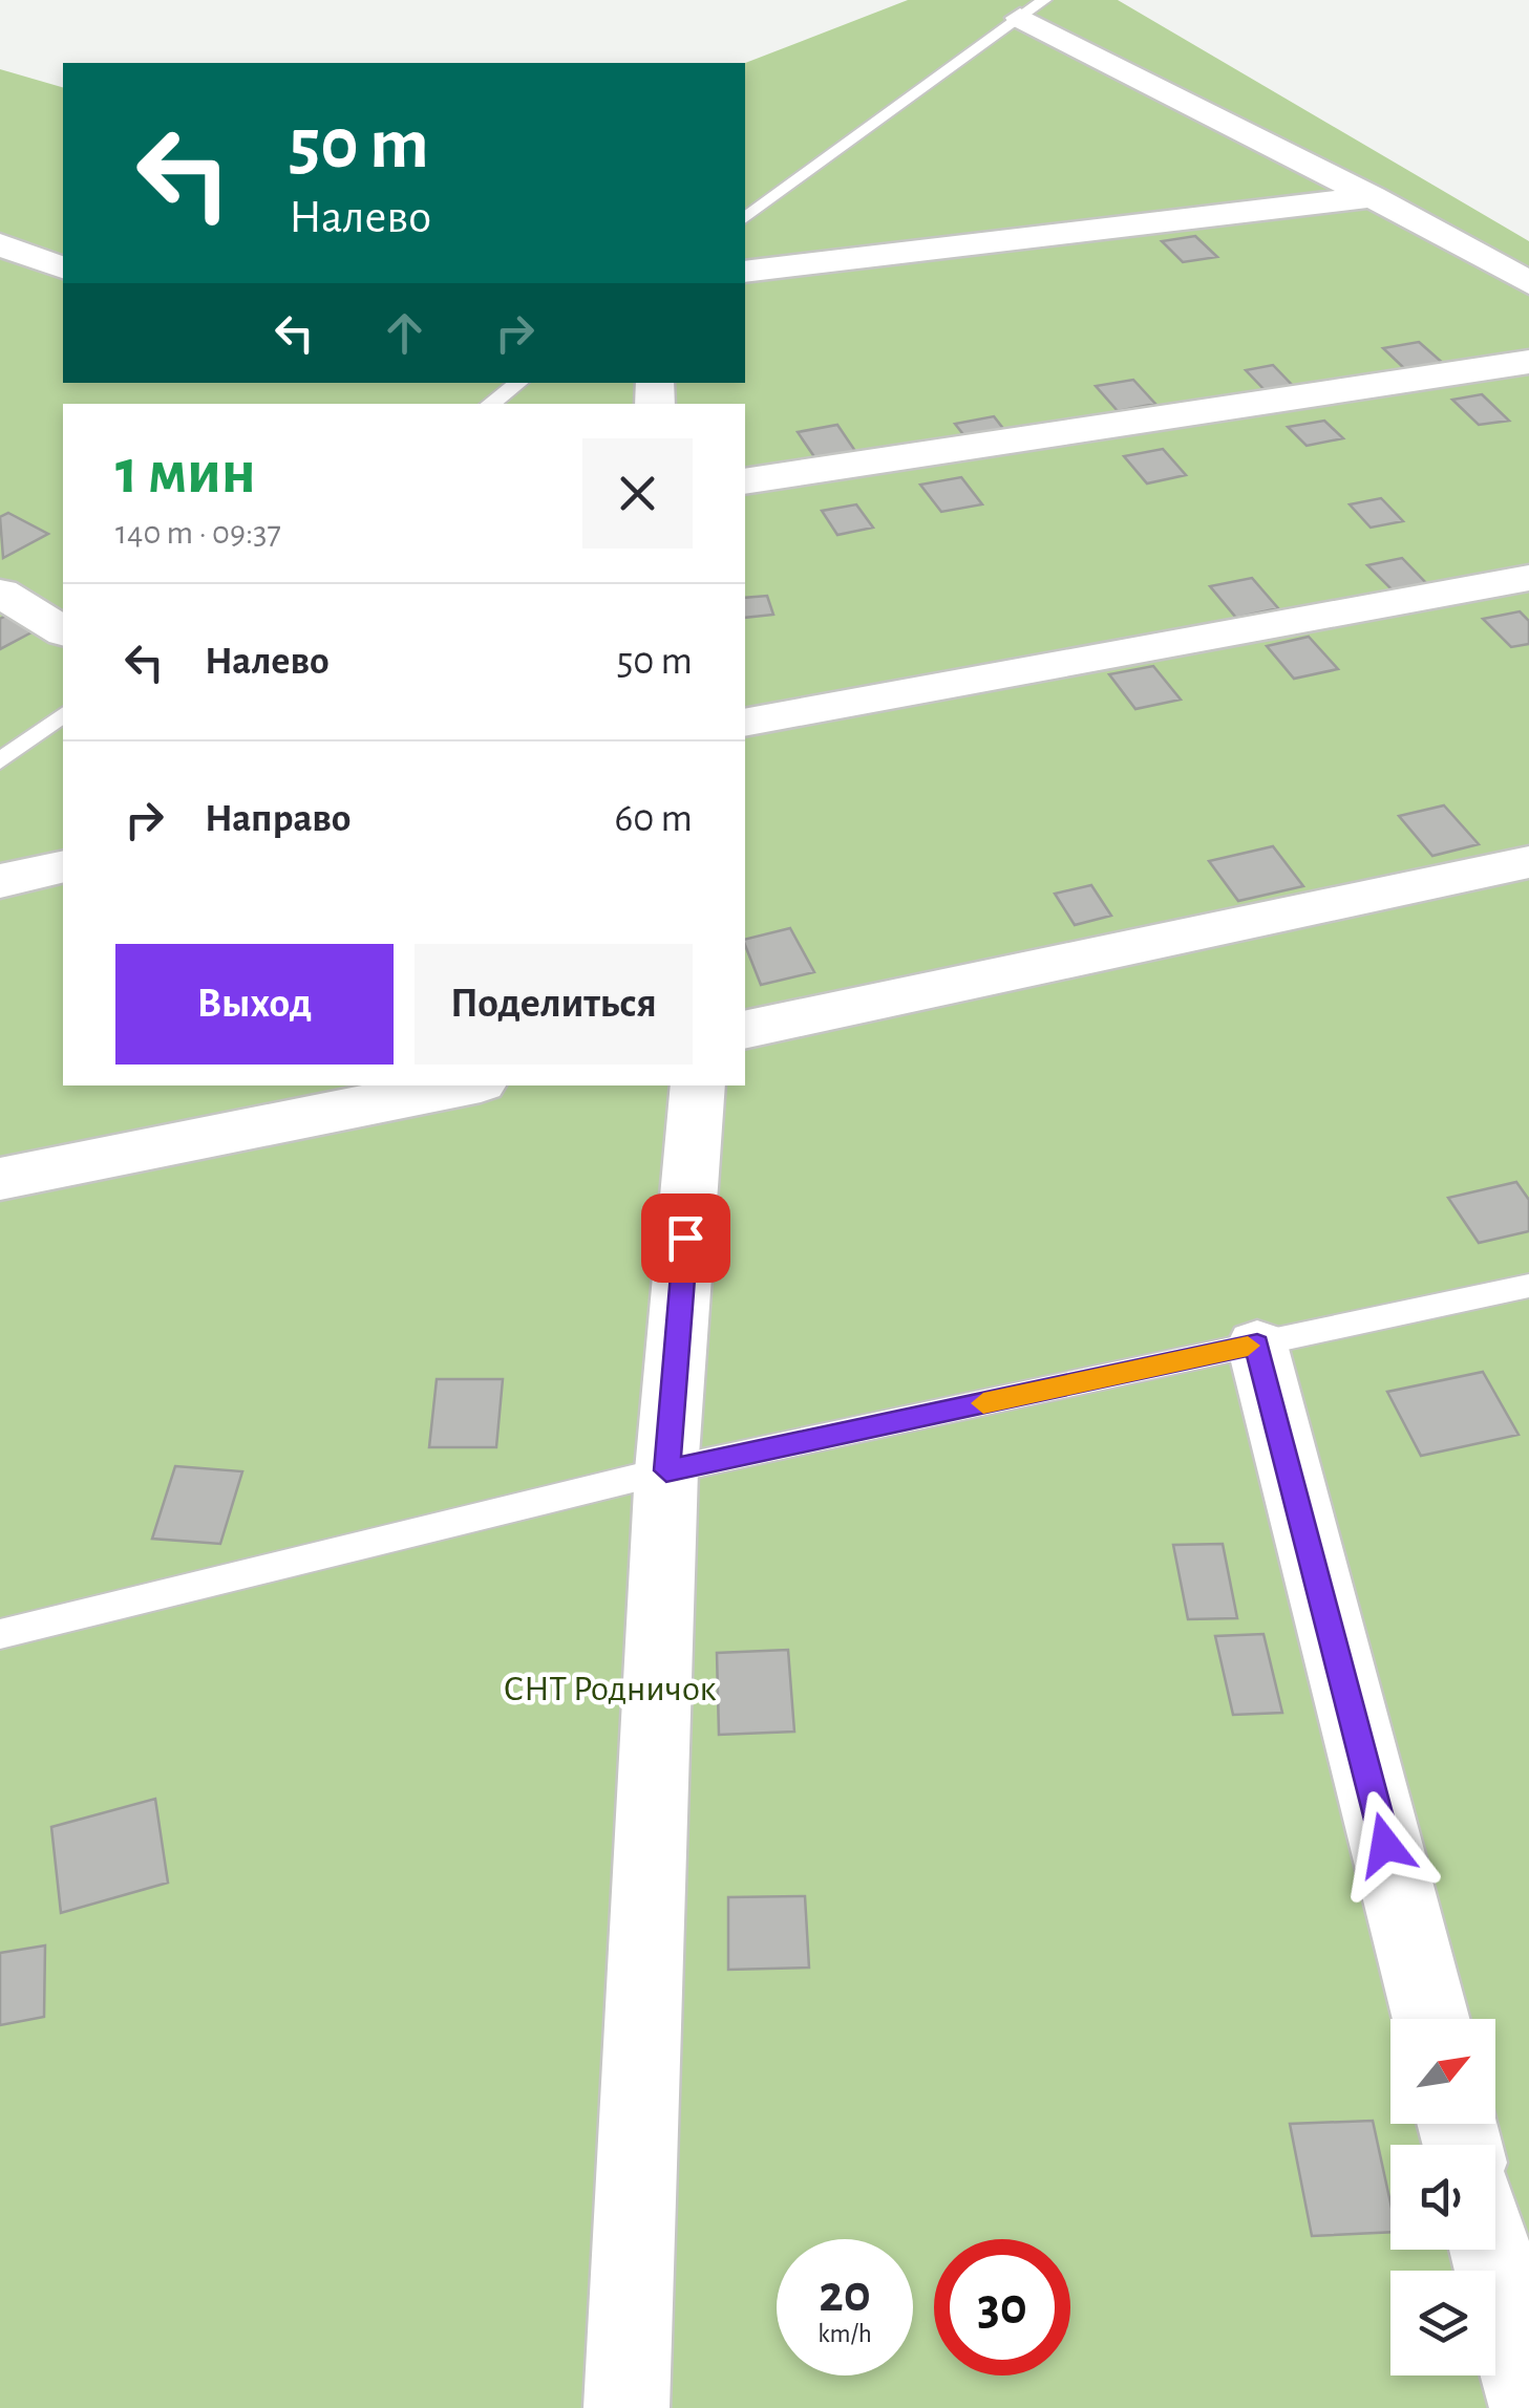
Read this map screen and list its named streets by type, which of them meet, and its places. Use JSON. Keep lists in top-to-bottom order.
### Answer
{
  "parks": ["СНТ Родничок"],
  "north": "top right",
  "page": {
    "turn": ["50 m", "Налево"],
    "heading": ["1 мин", "140 m · 09:37"],
    "list": [
      {
        "name": "Налево",
        "value": "50 m"
      },
      {
        "name": "Направо",
        "value": "60 m"
      }
    ],
    "buttons": ["Выход", "Поделиться"],
    "speed": "20 km/h",
    "limit": "30"
  }
}
